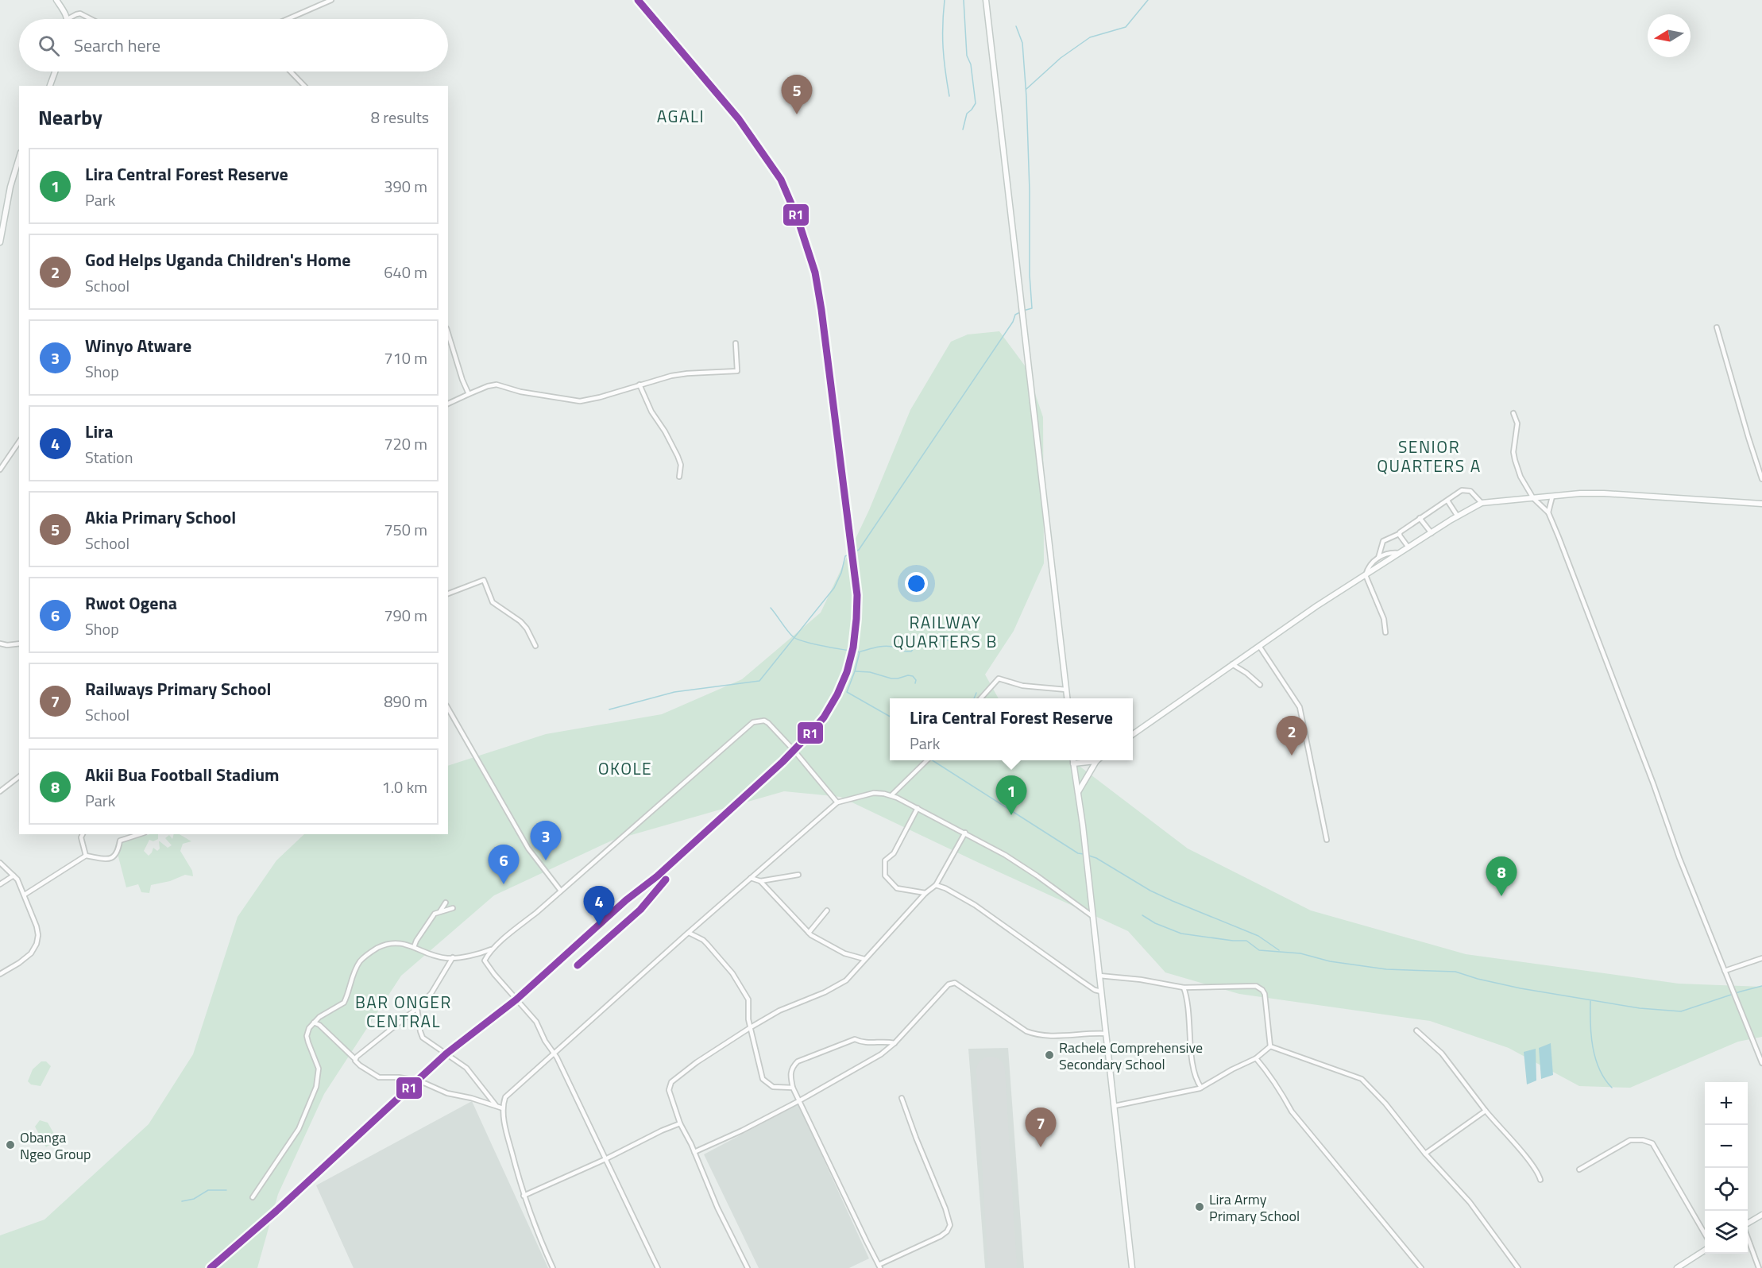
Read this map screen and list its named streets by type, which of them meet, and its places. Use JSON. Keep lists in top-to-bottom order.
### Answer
{
  "districts": [
    "AGALI",
    "SENIOR QUARTERS A",
    "RAILWAY QUARTERS B",
    "OKOLE",
    "BAR ONGER CENTRAL"
  ],
  "places": ["Rachele Comprehensive Secondary School", "Obanga Ngeo Group", "Lira Army Primary School"],
  "lines": ["transit line R1"],
  "north": "left",
  "page": {
    "search": "Search here",
    "pins": [
      "5",
      "2",
      "1",
      "3",
      "6",
      "8",
      "4",
      "7"
    ],
    "heading": ["Nearby", "8 results"],
    "list": [
      {
        "mark": "1",
        "name": "Lira Central Forest Reserve",
        "note": "Park",
        "value": "390 m"
      },
      {
        "mark": "2",
        "name": "God Helps Uganda Children's Home",
        "note": "School",
        "value": "640 m"
      },
      {
        "mark": "3",
        "name": "Winyo Atware",
        "note": "Shop",
        "value": "710 m"
      },
      {
        "mark": "4",
        "name": "Lira",
        "note": "Station",
        "value": "720 m"
      },
      {
        "mark": "5",
        "name": "Akia Primary School",
        "note": "School",
        "value": "750 m"
      },
      {
        "mark": "6",
        "name": "Rwot Ogena",
        "note": "Shop",
        "value": "790 m"
      },
      {
        "mark": "7",
        "name": "Railways Primary School",
        "note": "School",
        "value": "890 m"
      },
      {
        "mark": "8",
        "name": "Akii Bua Football Stadium",
        "note": "Park",
        "value": "1.0 km"
      }
    ],
    "popup": ["Lira Central Forest Reserve", "Park"],
    "map_buttons": ["+", "−"]
  }
}
